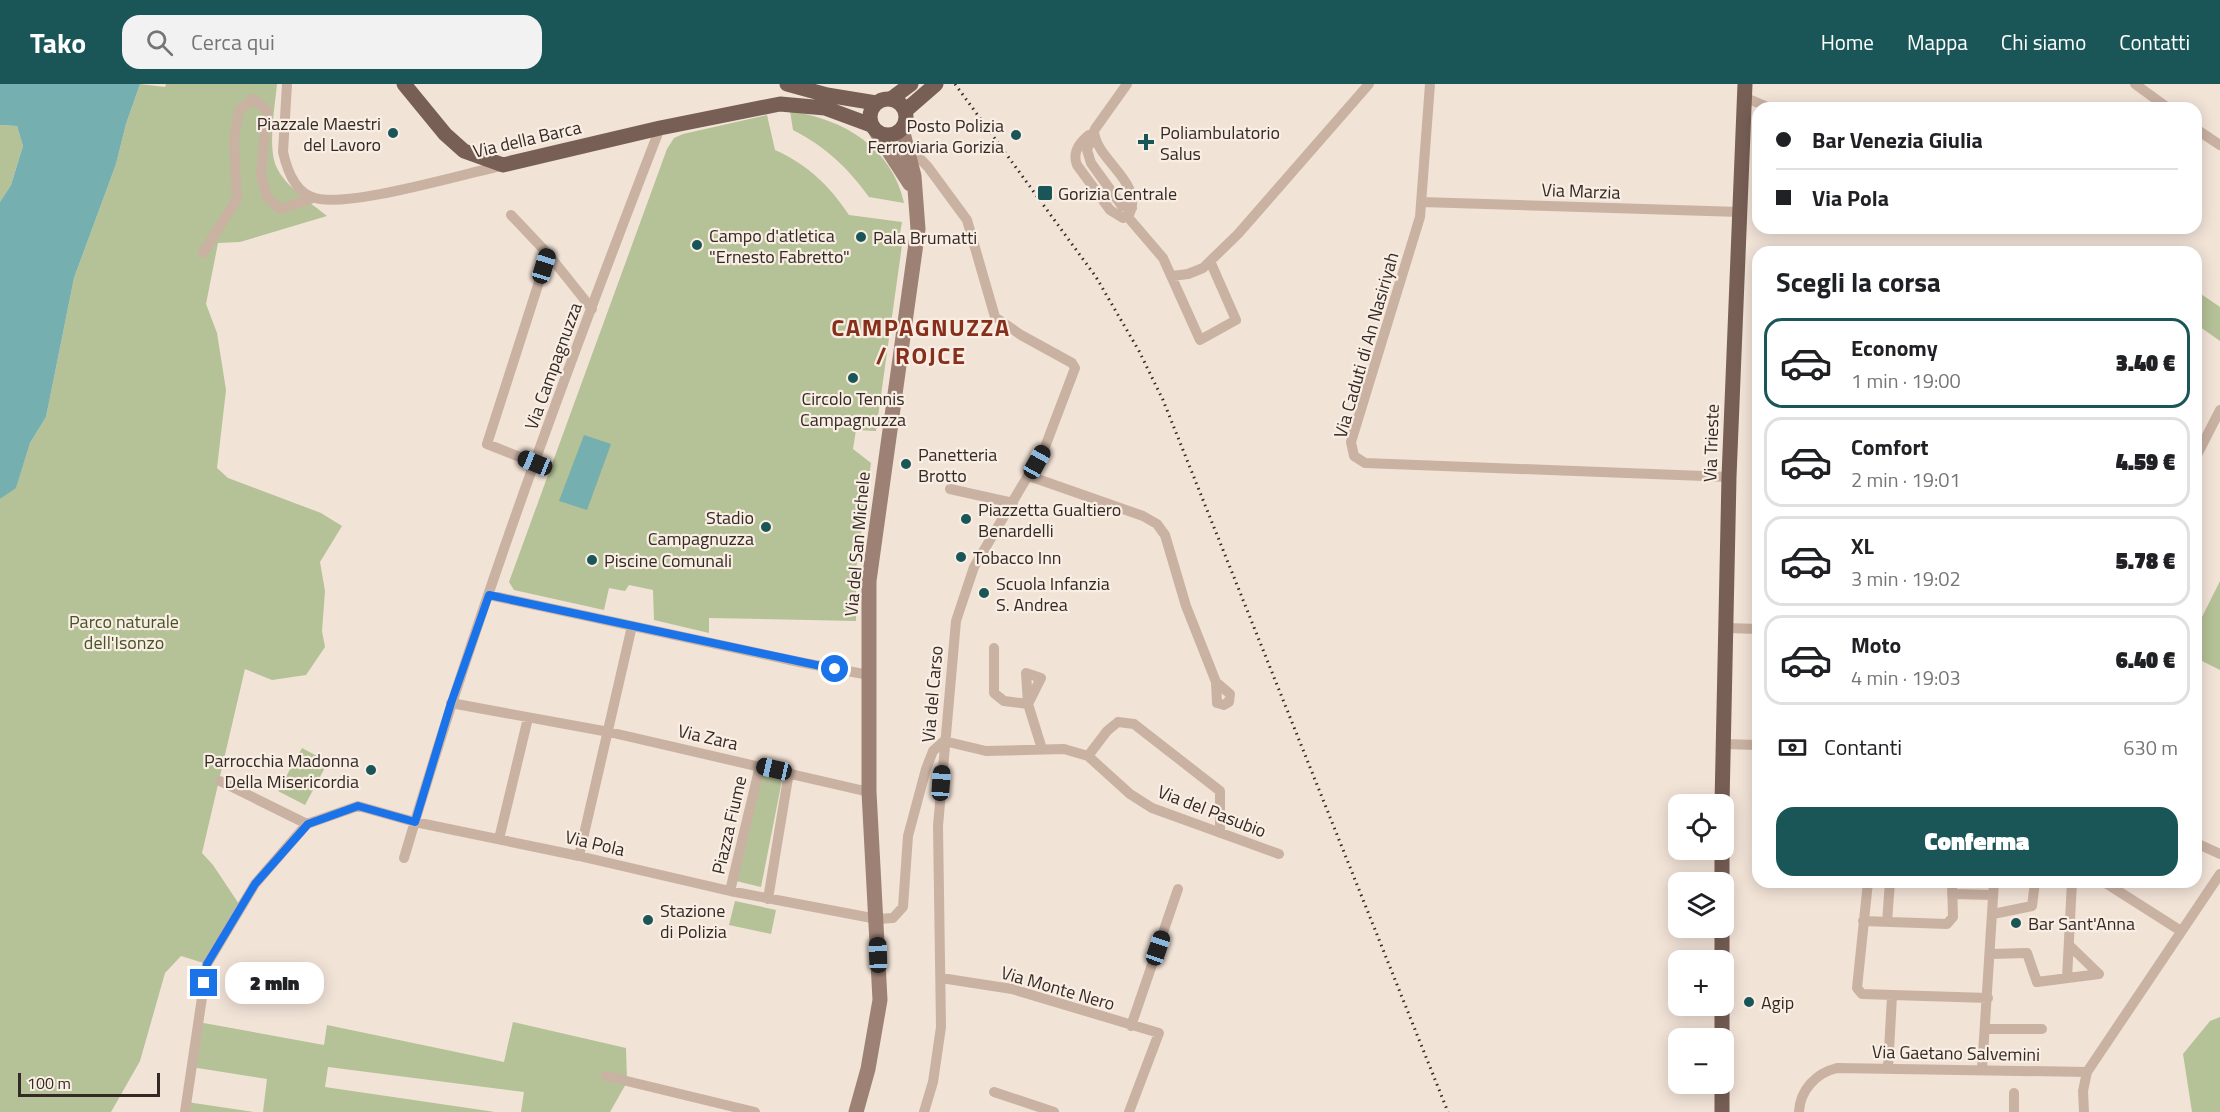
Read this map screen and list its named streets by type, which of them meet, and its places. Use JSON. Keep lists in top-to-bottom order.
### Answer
{
  "streets": {
    "main road": ["Via della Barca", "Via Trieste", "Via del San Michele"],
    "street": [
      "Via Marzia",
      "Via Caduti di An Nasiriyah",
      "Via Campagnuzza",
      "Via del Carso",
      "Via Zara",
      "Via del Pasubio",
      "Piazza Fiume",
      "Via Pola",
      "Via Monte Nero",
      "Via Gaetano Salvemini"
    ]
  },
  "crossings": [
    ["Via della Barca", "Via Campagnuzza"],
    ["Via della Barca", "Via del San Michele"],
    ["Via Marzia", "Via Caduti di An Nasiriyah"],
    ["Via Marzia", "Via Trieste"],
    ["Via Caduti di An Nasiriyah", "Via Trieste"],
    ["Via Campagnuzza", "Via Zara"],
    ["Via Campagnuzza", "Via Pola"],
    ["Via del San Michele", "Via del Carso"],
    ["Via del San Michele", "Via Zara"],
    ["Via del San Michele", "Via Pola"],
    ["Via del Carso", "Via del Pasubio"],
    ["Via del Carso", "Via Monte Nero"],
    ["Via Zara", "Piazza Fiume"],
    ["Piazza Fiume", "Via Pola"]
  ],
  "districts": ["CAMPAGNUZZA / ROJCE"],
  "parks": ["Parco naturale dell'Isonzo"],
  "places": {
    "other": [
      "Piazzale Maestri del Lavoro",
      "Posto Polizia Ferroviaria Gorizia",
      "Pala Brumatti",
      "Campo d'atletica \"Ernesto Fabretto\"",
      "Circolo Tennis Campagnuzza",
      "Panetteria Brotto",
      "Piazzetta Gualtiero Benardelli",
      "Stadio Campagnuzza",
      "Tobacco Inn",
      "Piscine Comunali",
      "Scuola Infanzia S. Andrea",
      "Parrocchia Madonna Della Misericordia",
      "Stazione di Polizia",
      "Bar Sant'Anna",
      "Agip"
    ],
    "health": ["Poliambulatorio Salus"],
    "transit": ["Gorizia Centrale"]
  },
  "scale_bar": "100 m",
  "page": {
    "header": "Tako",
    "search": "Cerca qui",
    "nav": [
      "Home",
      "Mappa",
      "Chi siamo",
      "Contatti"
    ],
    "banner": ["Bar Venezia Giulia", "Via Pola"],
    "heading": "Scegli la corsa",
    "list": [
      {
        "name": "Economy",
        "note": "1 min · 19:00",
        "value": "3.40 €"
      },
      {
        "name": "Comfort",
        "note": "2 min · 19:01",
        "value": "4.59 €"
      },
      {
        "name": "XL",
        "note": "3 min · 19:02",
        "value": "5.78 €"
      },
      {
        "name": "Moto",
        "note": "4 min · 19:03",
        "value": "6.40 €"
      }
    ],
    "pay": ["Contanti", "630 m"],
    "map_buttons": ["+", "−"],
    "buttons": "Conferma",
    "bubble": "2 min",
    "scale": "100 m"
  }
}
